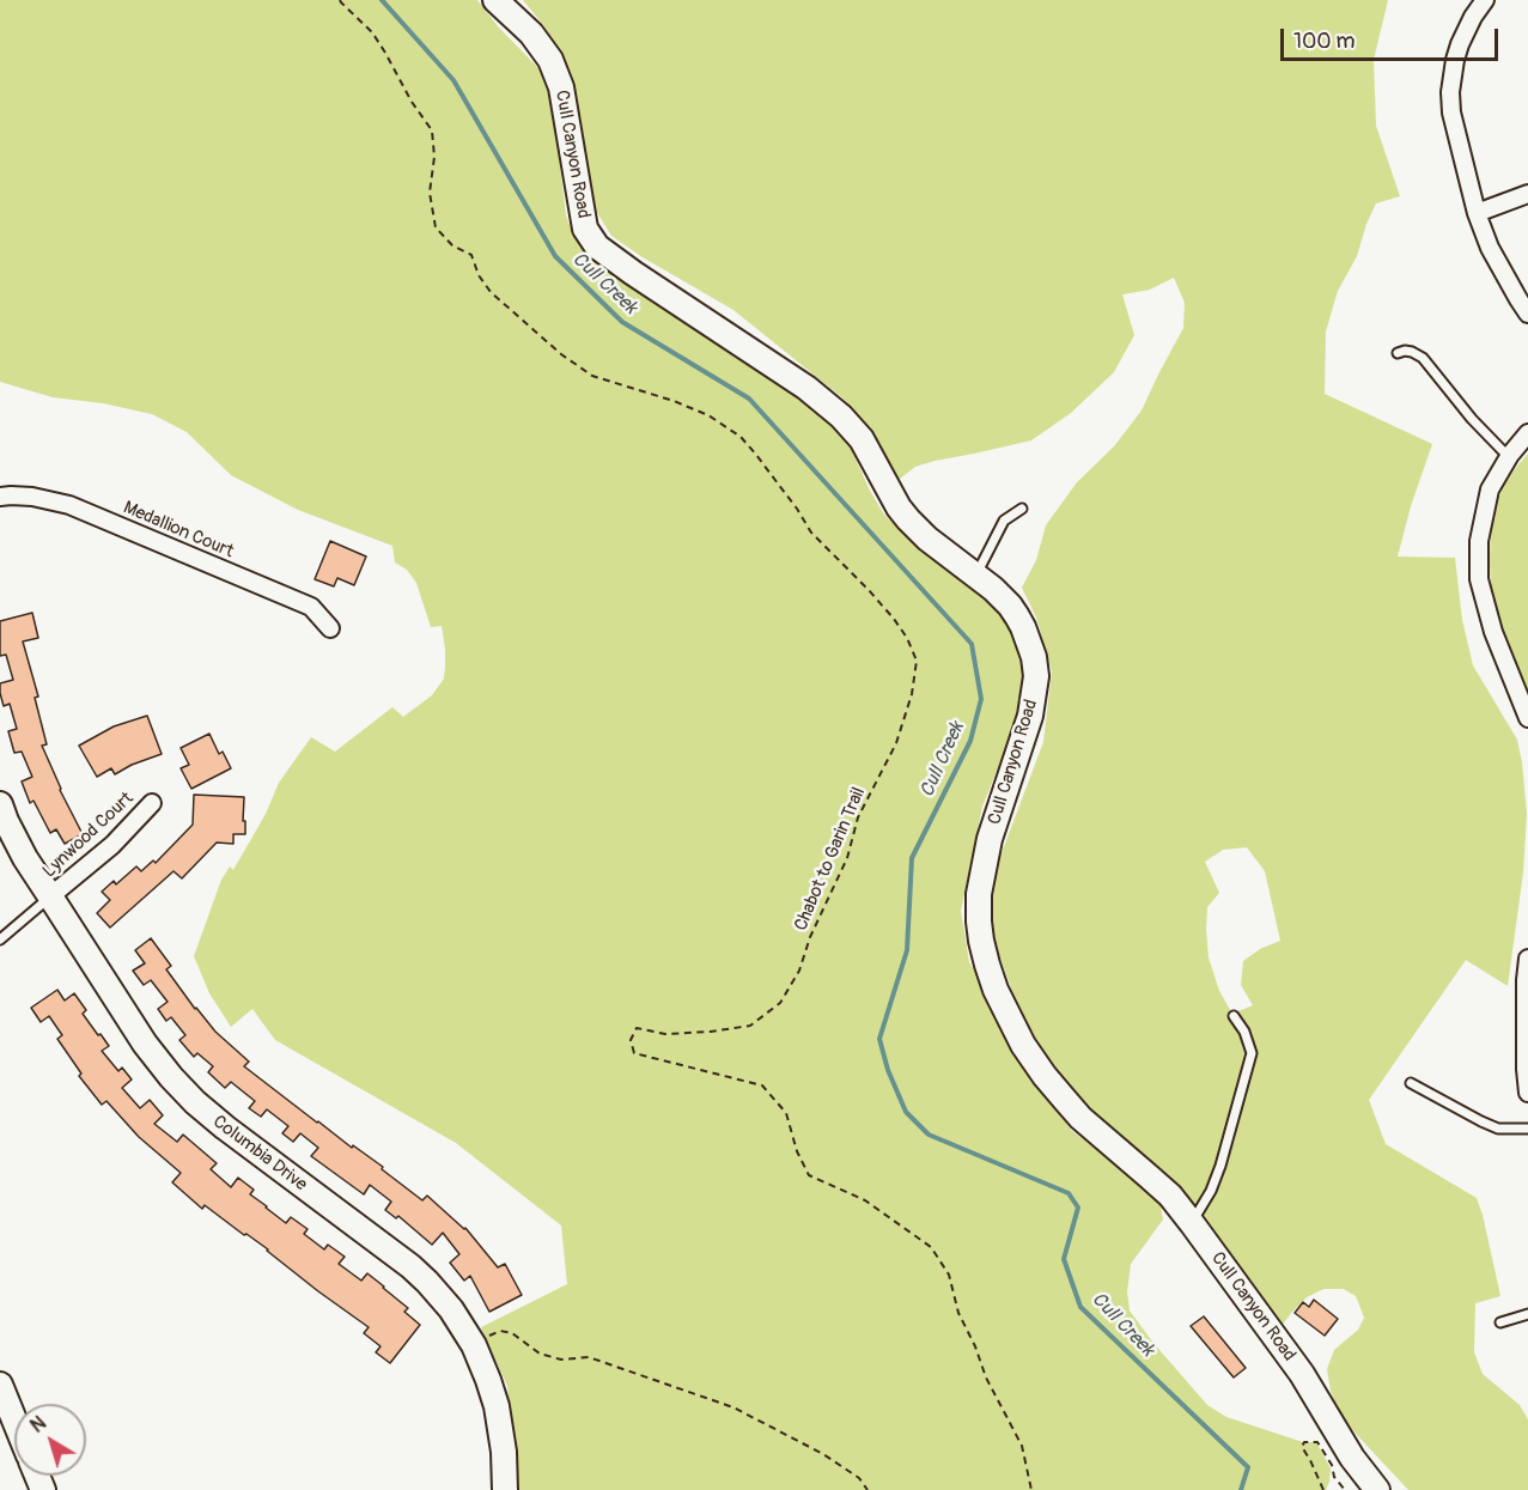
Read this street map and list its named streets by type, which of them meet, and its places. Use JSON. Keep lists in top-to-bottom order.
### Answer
{
  "streets": {
    "street": [
      "Cull Canyon Road",
      "Medallion Court",
      "Lynwood Court",
      "Columbia Drive"
    ],
    "path": ["Chabot to Garin Trail"]
  },
  "crossings": [
    ["Lynwood Court", "Columbia Drive"]
  ],
  "water": ["Cull Creek"],
  "scale_bar": "100 m",
  "north": "top left"
}
